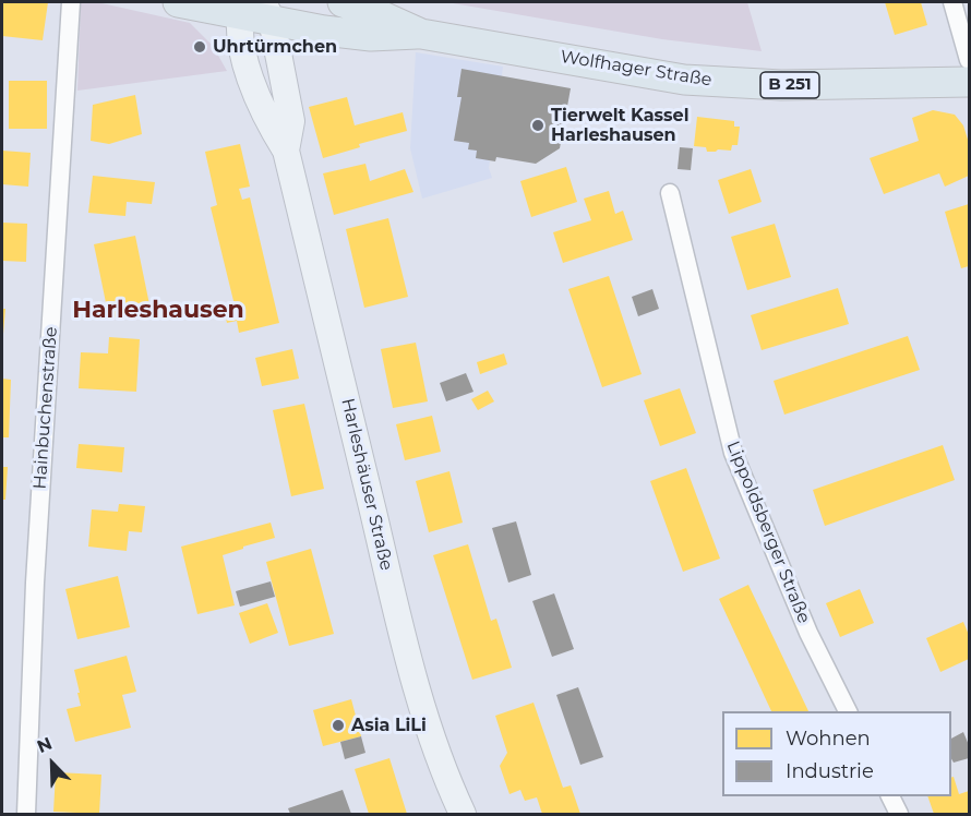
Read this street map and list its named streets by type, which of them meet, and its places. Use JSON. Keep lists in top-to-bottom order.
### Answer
{
  "streets": {
    "main road": ["Wolfhager Straße", "B 251", "Harleshäuser Straße"],
    "street": ["Hainbuchenstraße", "Lippoldsberger Straße"]
  },
  "crossings": [
    ["Wolfhager Straße", "Harleshäuser Straße"]
  ],
  "districts": ["Harleshausen"],
  "places": ["Uhrtürmchen", "Tierwelt Kassel Harleshausen", "Asia LiLi"],
  "legend": ["Wohnen", "Industrie"],
  "north": "top left"
}
